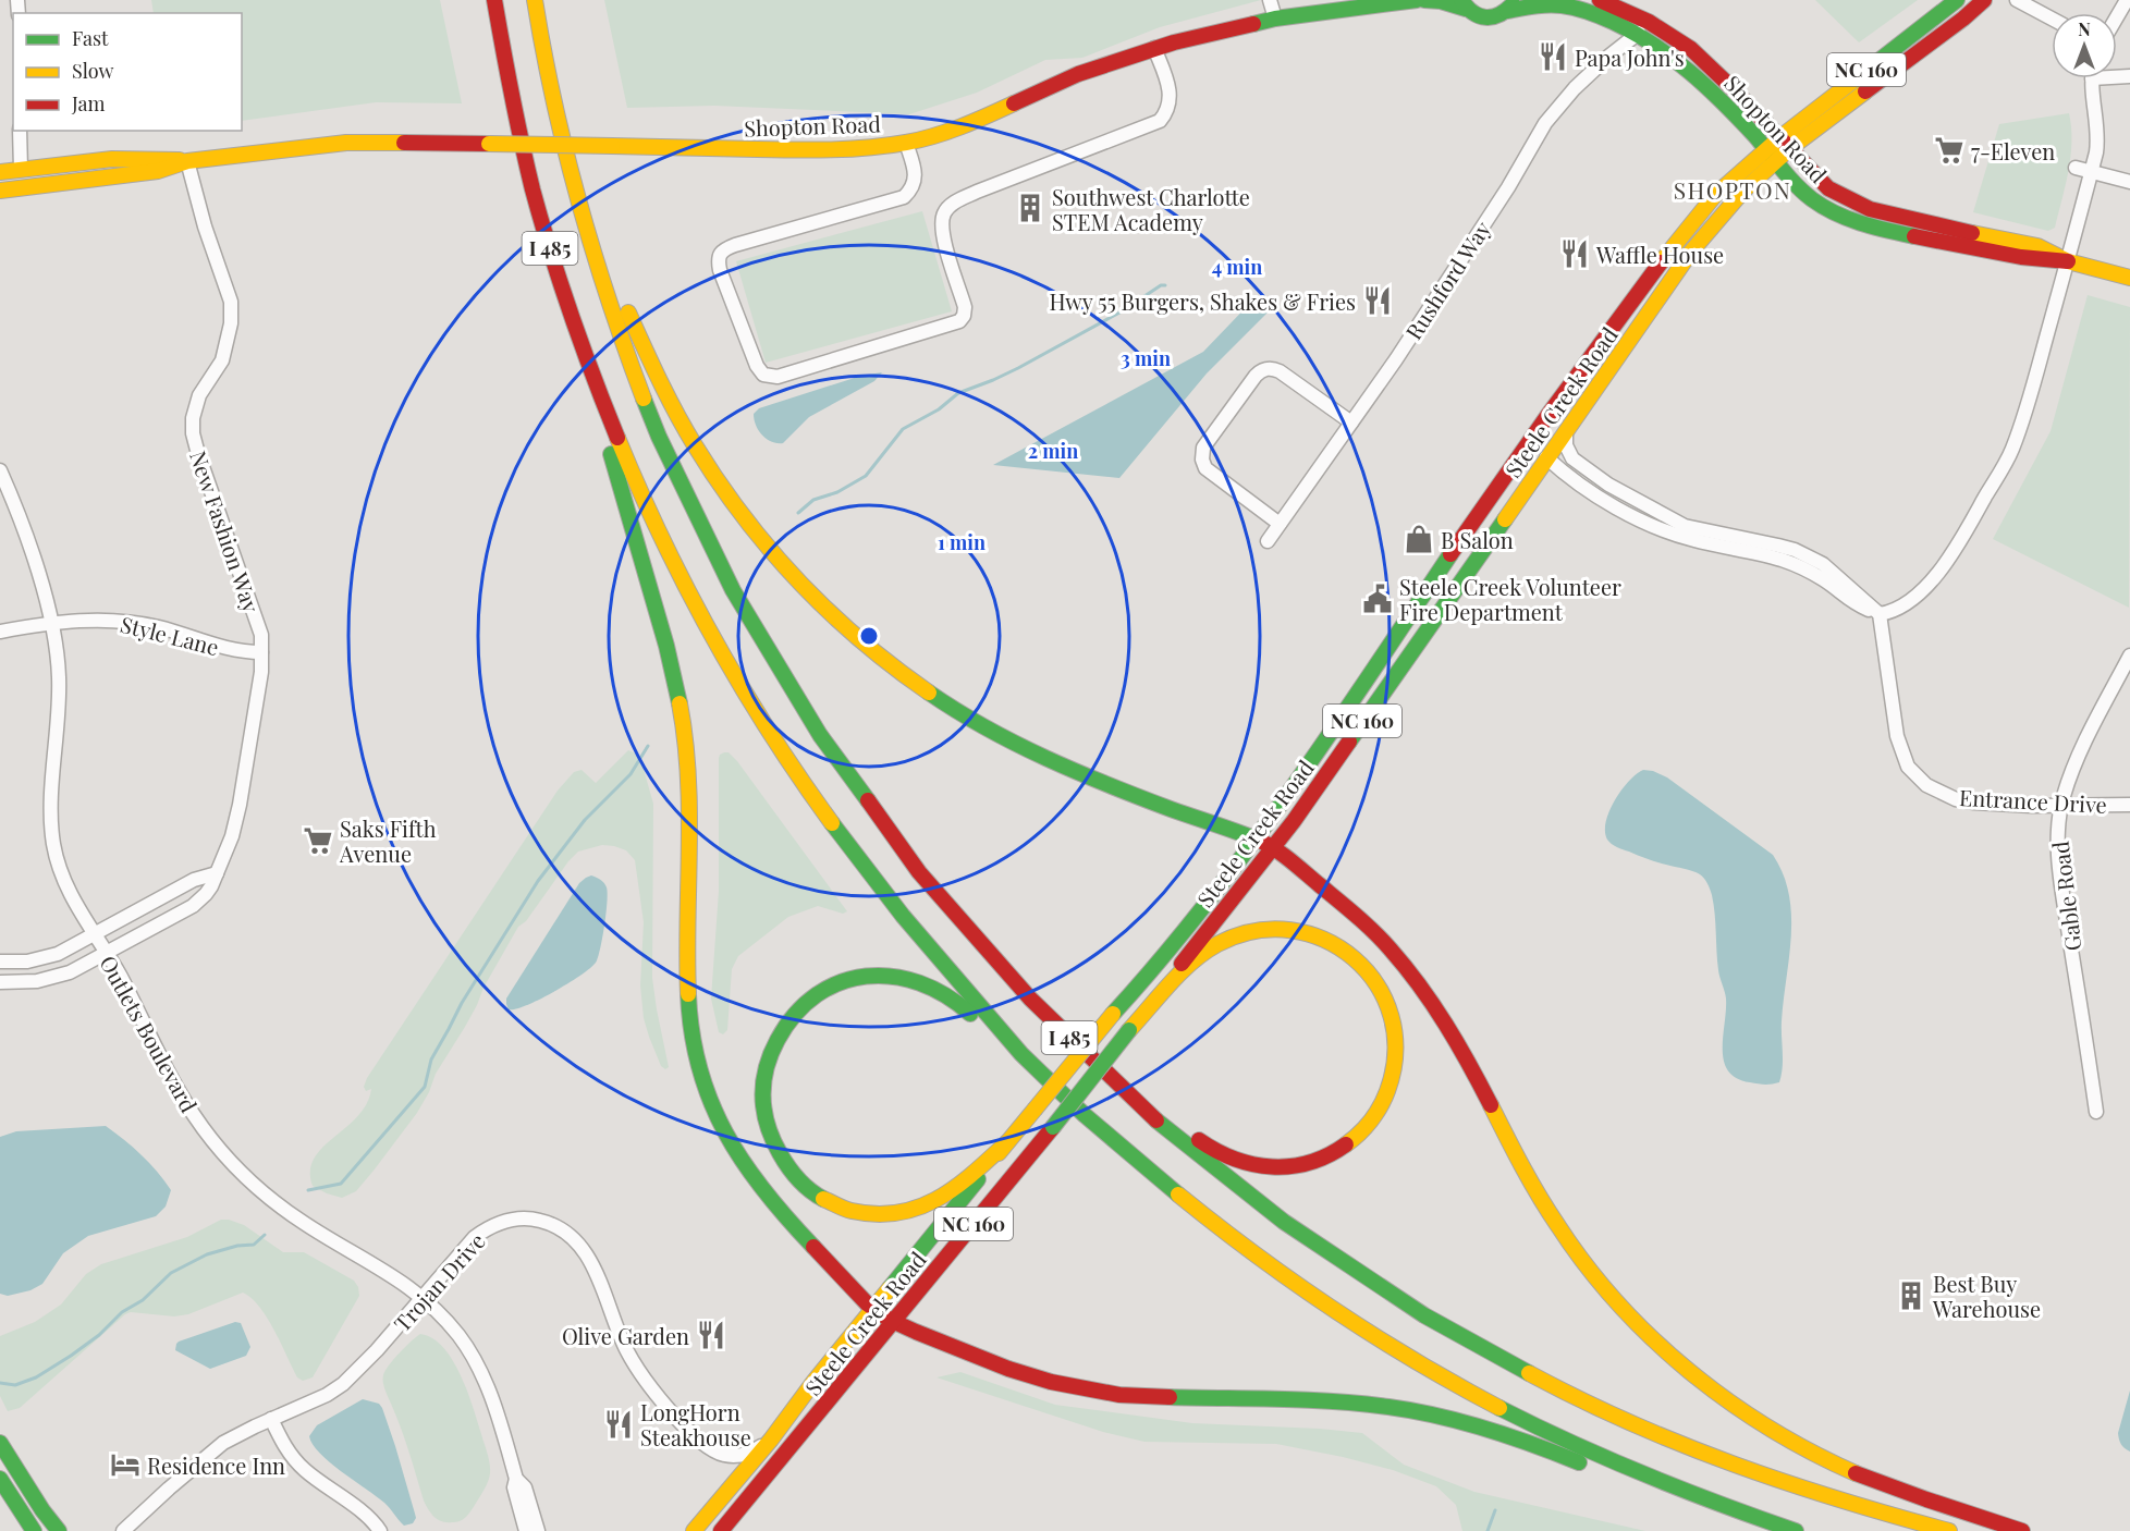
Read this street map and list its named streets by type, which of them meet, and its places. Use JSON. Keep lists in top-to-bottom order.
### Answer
{
  "streets": {
    "main road": [
      "NC 160",
      "Shopton Road",
      "I 485",
      "Steele Creek Road"
    ],
    "street": [
      "Rushford Way",
      "New Fashion Way",
      "Style Lane",
      "Entrance Drive",
      "Gable Road",
      "Outlets Boulevard",
      "Trojan Drive"
    ]
  },
  "crossings": [
    ["Shopton Road", "Rushford Way"],
    ["Shopton Road", "Steele Creek Road"],
    ["Shopton Road", "New Fashion Way"],
    ["Steele Creek Road", "Trojan Drive"],
    ["New Fashion Way", "Style Lane"],
    ["New Fashion Way", "Outlets Boulevard"],
    ["Style Lane", "Outlets Boulevard"],
    ["Entrance Drive", "Gable Road"],
    ["Outlets Boulevard", "Trojan Drive"]
  ],
  "districts": ["SHOPTON"],
  "places": {
    "restaurant": [
      "Papa John's",
      "Waffle House",
      "Hwy 55 Burgers, Shakes & Fries",
      "Olive Garden",
      "LongHorn Steakhouse"
    ],
    "supermarket": ["7-Eleven", "Saks Fifth Avenue"],
    "building": ["Southwest Charlotte STEM Academy", "Best Buy Warehouse"],
    "shop": ["B Salon"],
    "public building": ["Steele Creek Volunteer Fire Department"],
    "hotel": ["Residence Inn"]
  },
  "legend": ["Fast", "Slow", "Jam"],
  "north": "top",
  "rings": [
    "4 min",
    "3 min",
    "2 min",
    "1 min"
  ]
}
